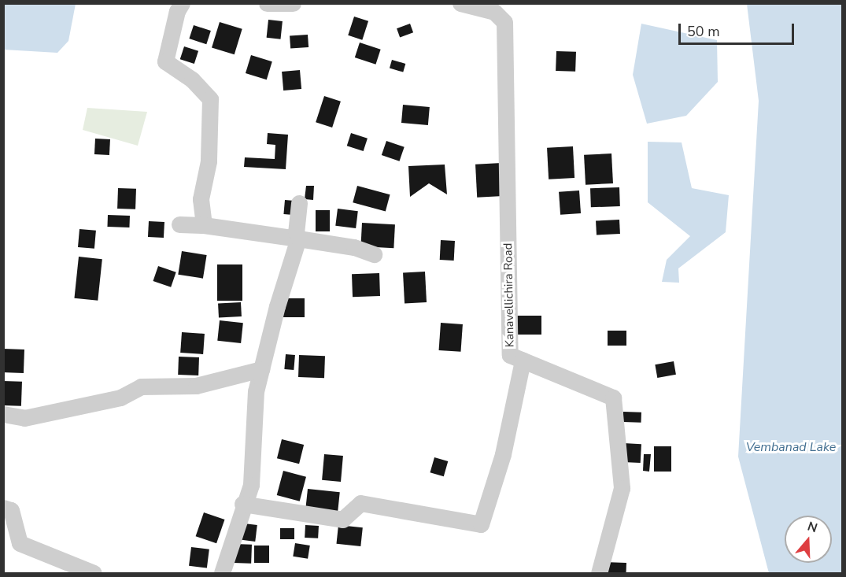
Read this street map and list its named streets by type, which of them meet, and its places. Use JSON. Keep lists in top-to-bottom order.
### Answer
{
  "streets": {
    "street": ["Kanavellichira Road"]
  },
  "water": ["Vembanad Lake"],
  "scale_bar": "50 m",
  "north": "top"
}
